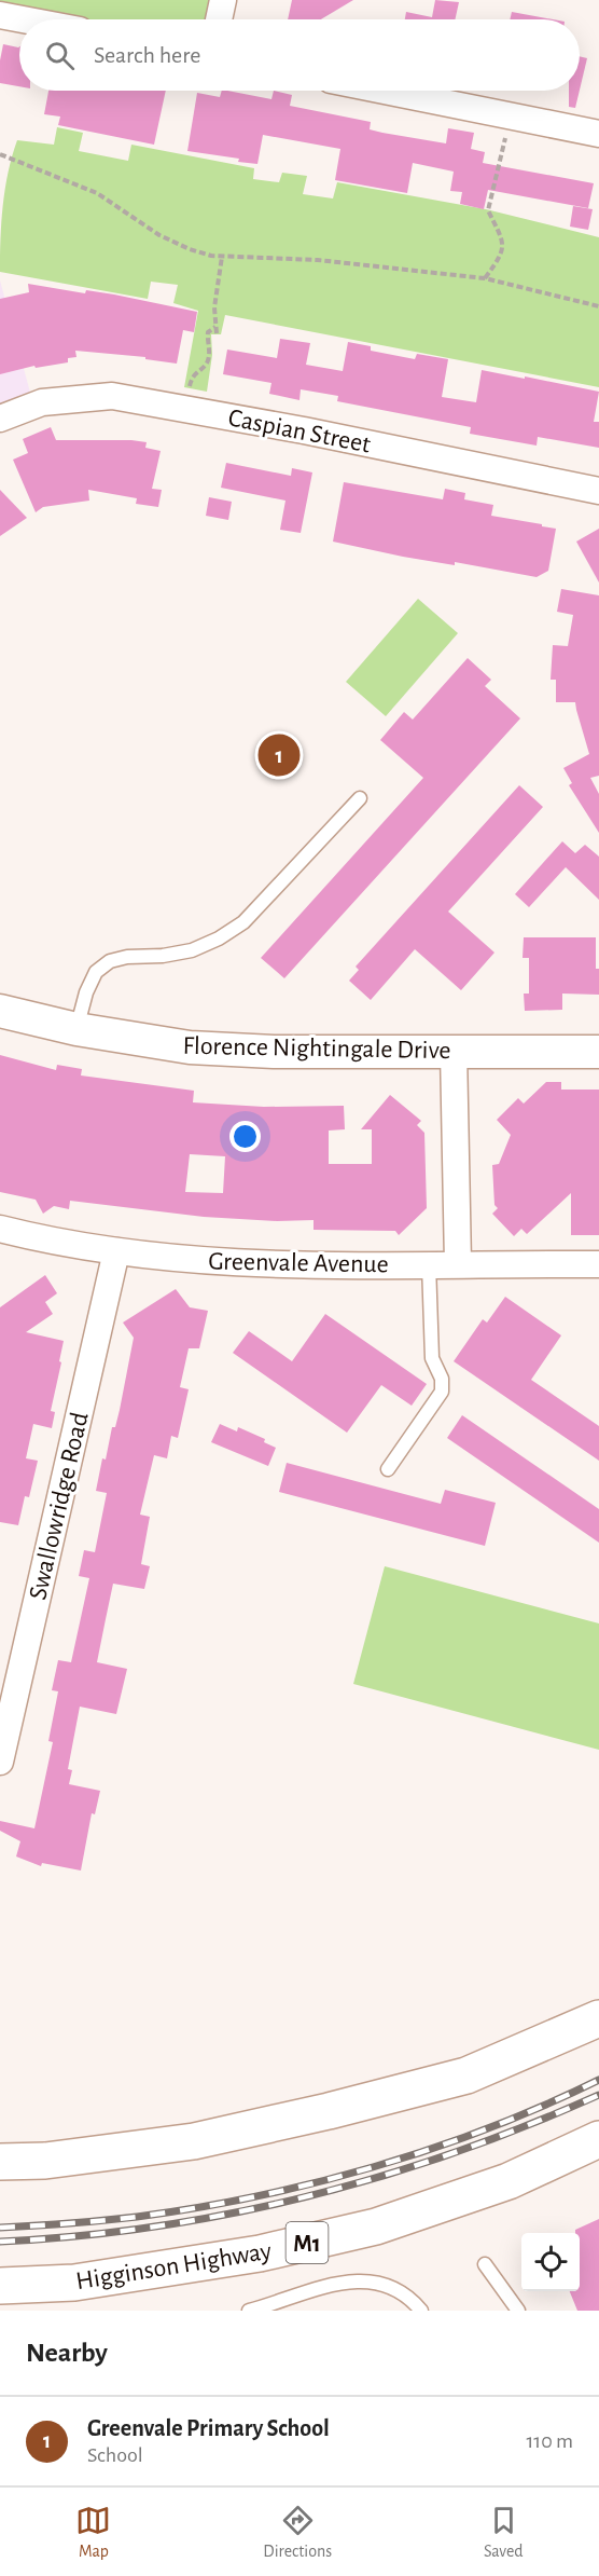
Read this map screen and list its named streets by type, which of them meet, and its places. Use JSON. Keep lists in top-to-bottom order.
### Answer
{
  "streets": {
    "highway": ["M1", "Higginson Highway"],
    "street": [
      "Caspian Street",
      "Florence Nightingale Drive",
      "Greenvale Avenue",
      "Swallowridge Road"
    ]
  },
  "crossings": [
    ["Greenvale Avenue", "Swallowridge Road"]
  ],
  "page": {
    "search": "Search here",
    "pins": "1",
    "heading": "Nearby",
    "list": [
      {
        "mark": "1",
        "name": "Greenvale Primary School",
        "note": "School",
        "value": "110 m"
      }
    ],
    "nav": ["Map", "Directions", "Saved"]
  }
}
